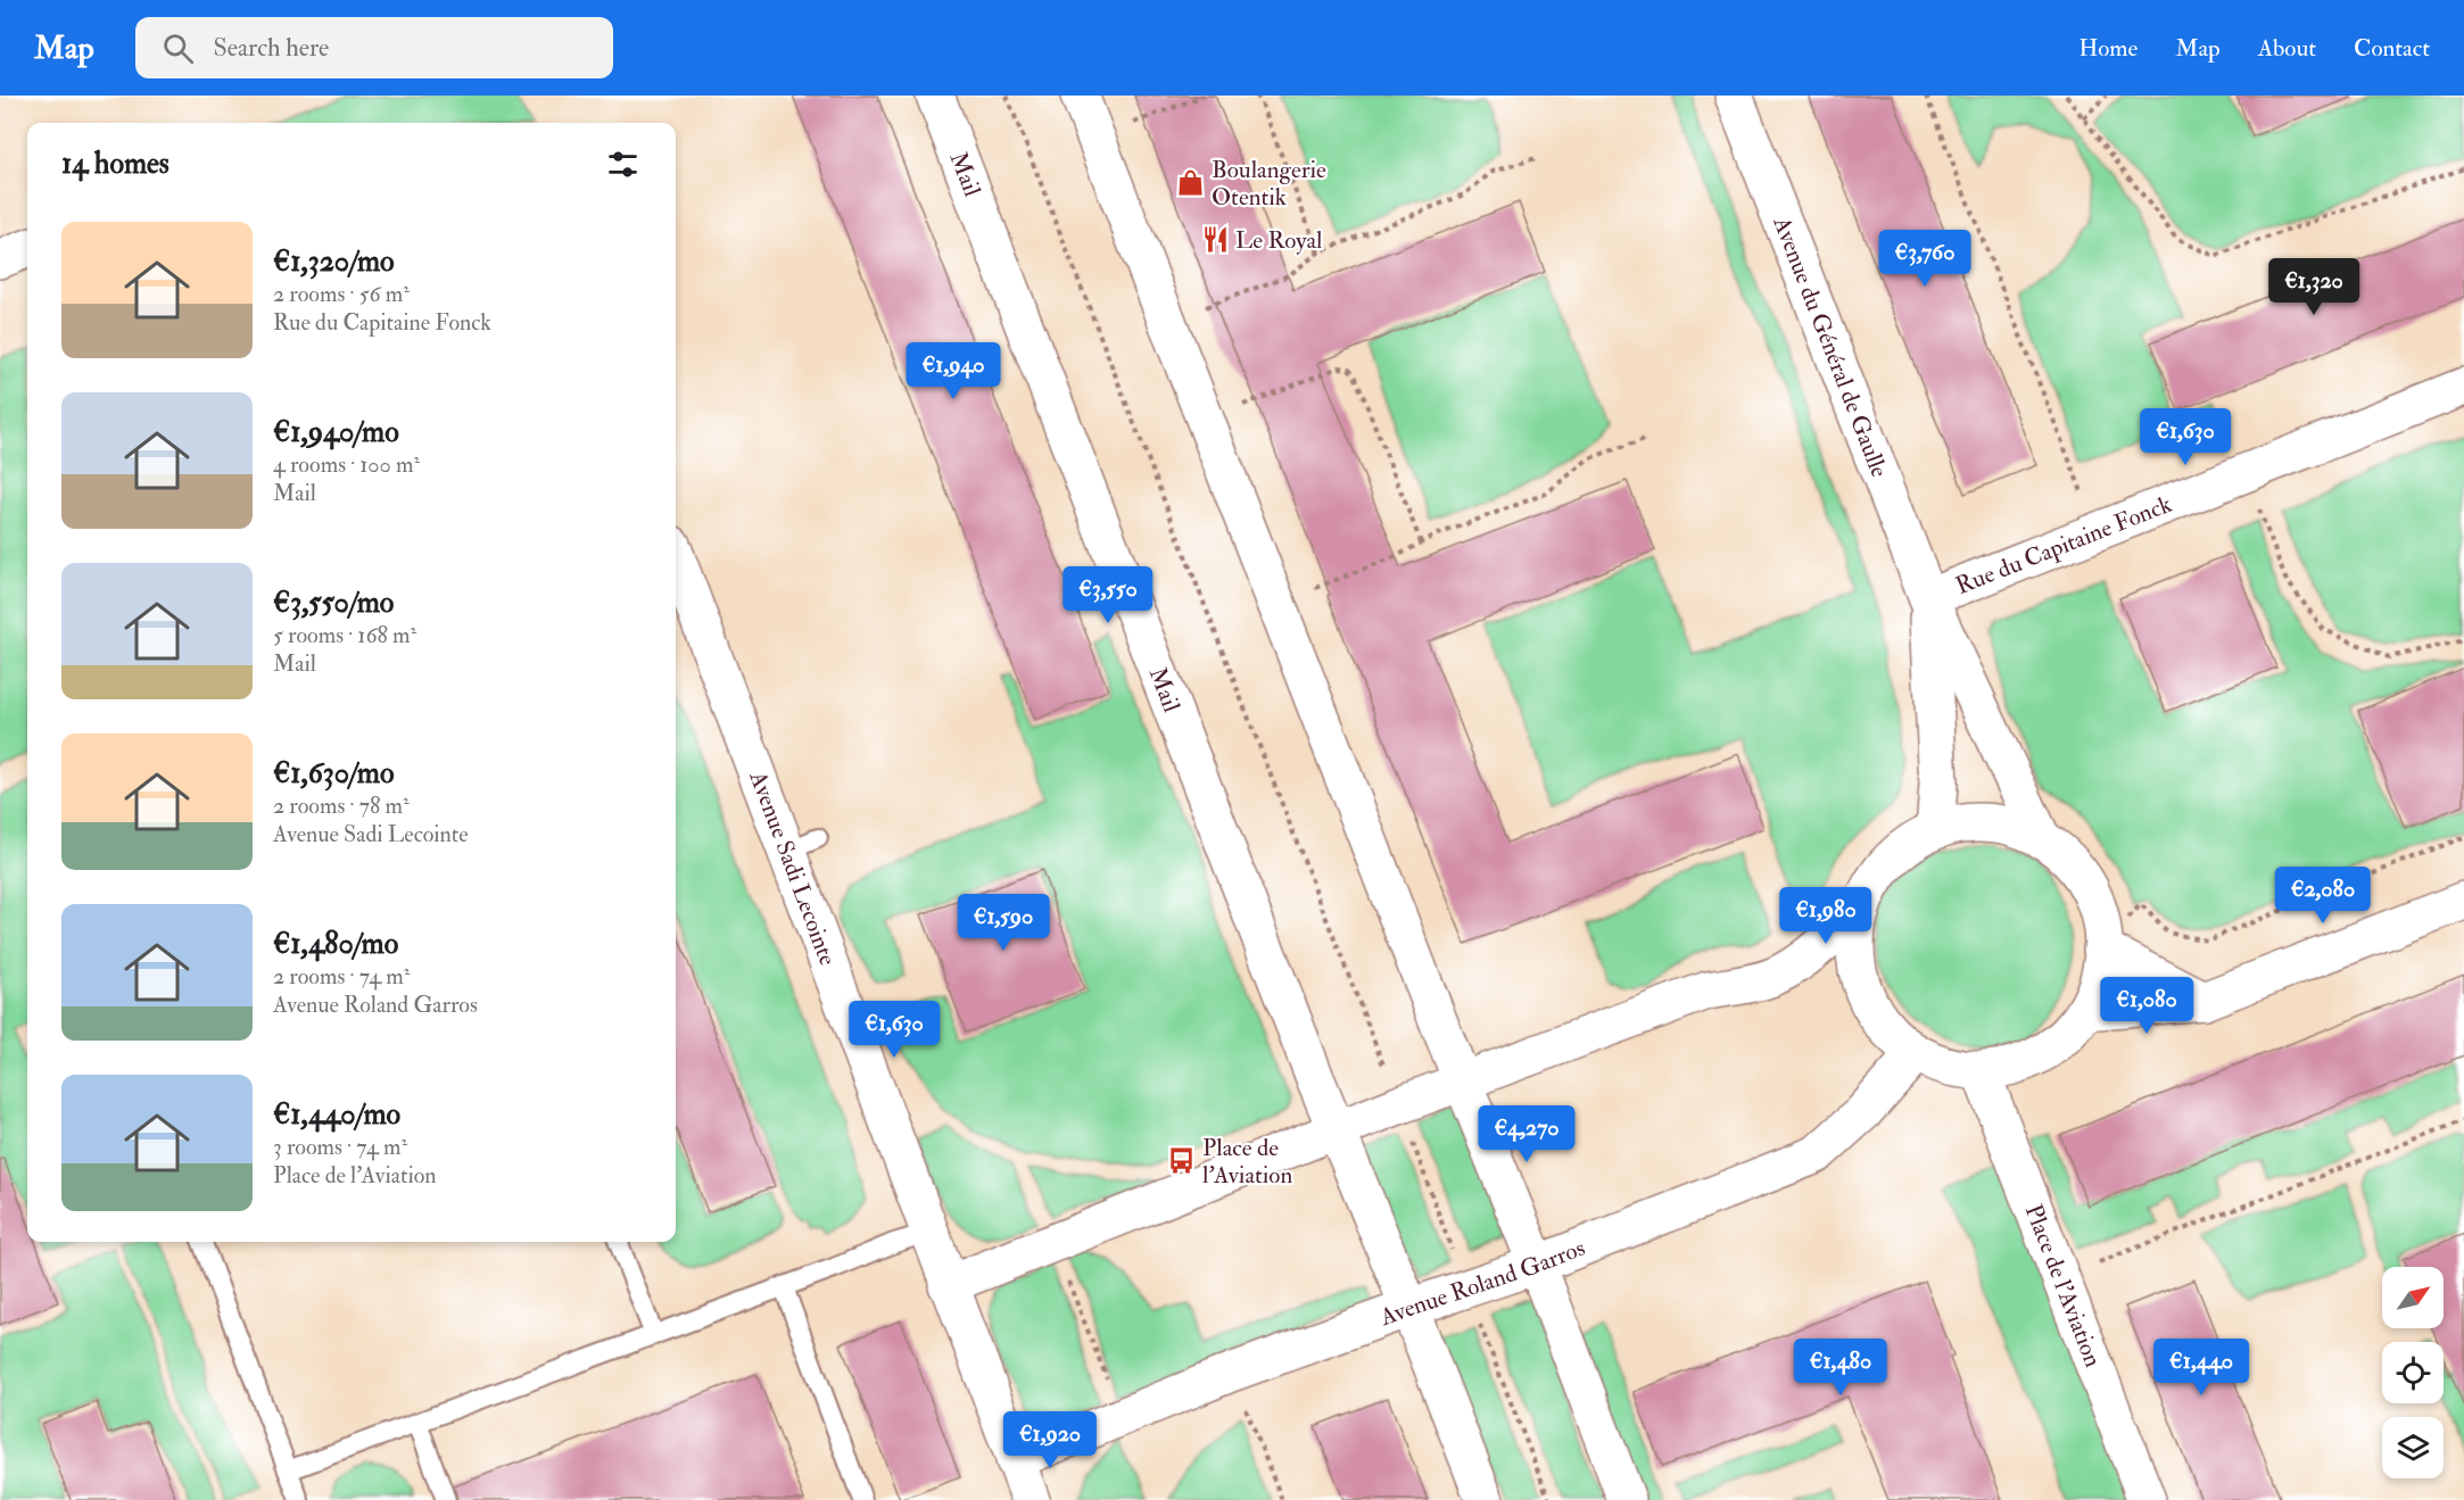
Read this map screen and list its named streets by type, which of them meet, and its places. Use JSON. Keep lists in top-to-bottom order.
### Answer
{
  "streets": {
    "street": [
      "Mail",
      "Avenue du Général de Gaulle",
      "Rue du Capitaine Fonck",
      "Avenue Sadi Lecointe",
      "Avenue Roland Garros",
      "Place de l'Aviation"
    ]
  },
  "crossings": [
    ["Mail", "Avenue Roland Garros"],
    ["Avenue du Général de Gaulle", "Rue du Capitaine Fonck"],
    ["Avenue Sadi Lecointe", "Avenue Roland Garros"]
  ],
  "places": {
    "shop": ["Boulangerie Otentik"],
    "restaurant": ["Le Royal"],
    "bus stop": ["Place de l'Aviation"]
  },
  "north": "top right",
  "page": {
    "header": "Map",
    "search": "Search here",
    "nav": [
      "Home",
      "Map",
      "About",
      "Contact"
    ],
    "heading": "14 homes",
    "list": [
      {
        "name": "€1,320/mo",
        "note": "2 rooms · 56 m² · Rue du Capitaine Fonck"
      },
      {
        "name": "€1,940/mo",
        "note": "4 rooms · 100 m² · Mail"
      },
      {
        "name": "€3,550/mo",
        "note": "5 rooms · 168 m² · Mail"
      },
      {
        "name": "€1,630/mo",
        "note": "2 rooms · 78 m² · Avenue Sadi Lecointe"
      },
      {
        "name": "€1,480/mo",
        "note": "2 rooms · 74 m² · Avenue Roland Garros"
      },
      {
        "name": "€1,440/mo",
        "note": "3 rooms · 74 m² · Place de l'Aviation"
      }
    ],
    "price": [
      "€3,760",
      "€1,320",
      "€1,940",
      "€1,630",
      "€3,550",
      "€2,080",
      "€1,980",
      "€1,590",
      "€1,080",
      "€1,630",
      "€4,270",
      "€1,480",
      "€1,440",
      "€1,920"
    ]
  }
}
